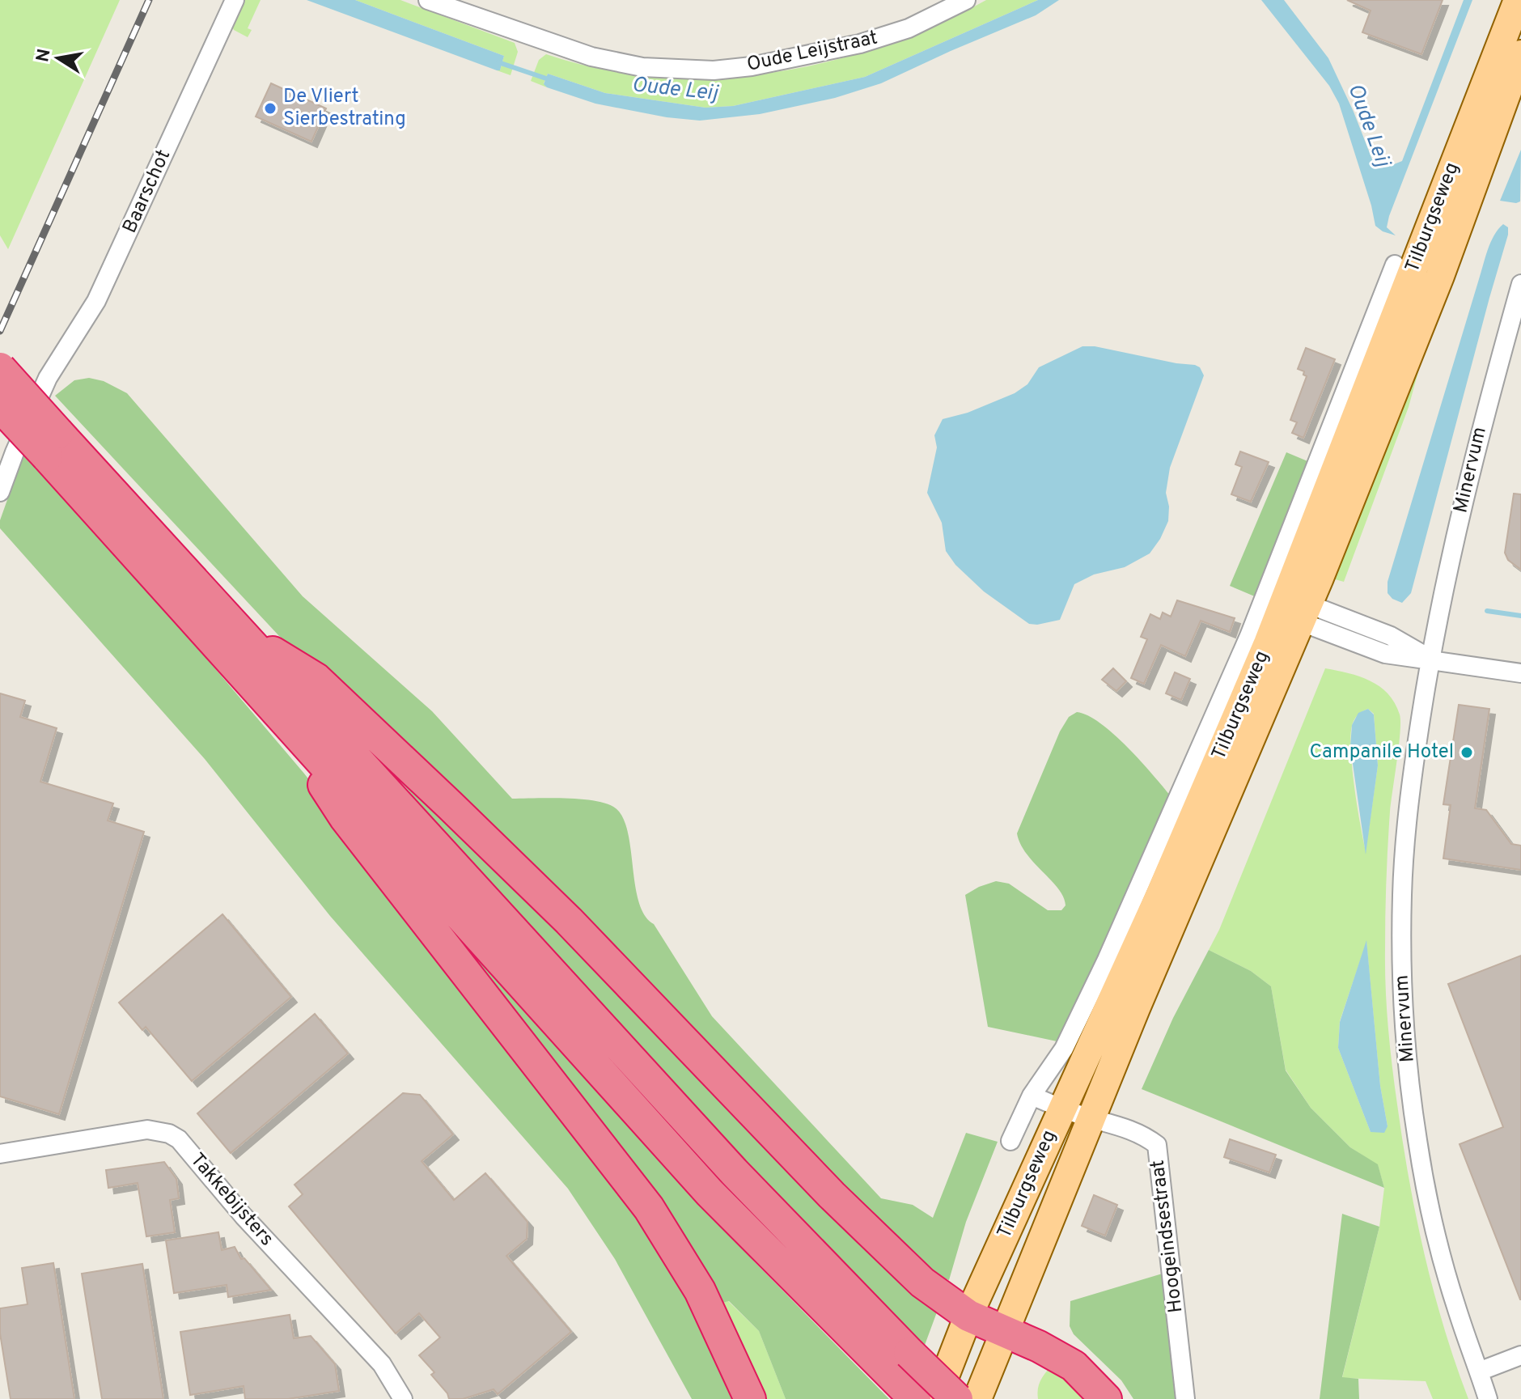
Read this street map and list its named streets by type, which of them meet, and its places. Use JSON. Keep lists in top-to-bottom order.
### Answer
{
  "streets": {
    "main road": ["Tilburgseweg"],
    "street": [
      "Oude Leijstraat",
      "Baarschot",
      "Minervum",
      "Takkebijsters",
      "Hoogeindsestraat"
    ]
  },
  "crossings": [
    ["Tilburgseweg", "Hoogeindsestraat"]
  ],
  "water": ["Oude Leij"],
  "places": ["De Vliert Sierbestrating", "Campanile Hotel"],
  "north": "left"
}
